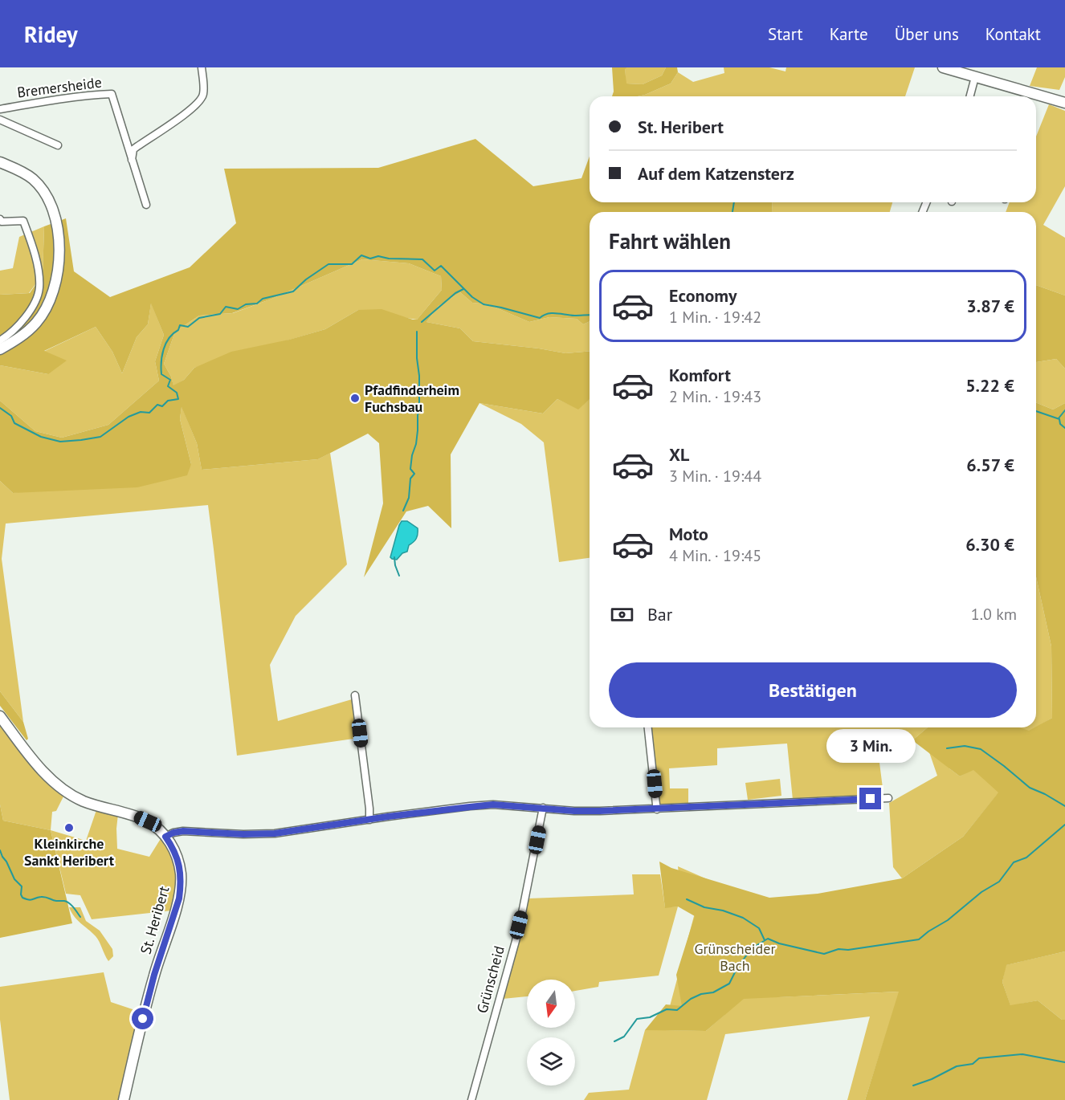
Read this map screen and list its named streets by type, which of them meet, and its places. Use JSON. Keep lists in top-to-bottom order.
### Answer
{
  "streets": {
    "street": ["Bremersheide", "St. Heribert", "Grünscheid"]
  },
  "parks": ["Grünscheider Bach"],
  "places": ["Pfadfinderheim Fuchsbau", "Kleinkirche Sankt Heribert"],
  "north": "bottom",
  "page": {
    "header": "Ridey",
    "nav": [
      "Start",
      "Karte",
      "Über uns",
      "Kontakt"
    ],
    "banner": ["St. Heribert", "Auf dem Katzensterz"],
    "heading": "Fahrt wählen",
    "list": [
      {
        "name": "Economy",
        "note": "1 Min. · 19:42",
        "value": "3.87 €"
      },
      {
        "name": "Komfort",
        "note": "2 Min. · 19:43",
        "value": "5.22 €"
      },
      {
        "name": "XL",
        "note": "3 Min. · 19:44",
        "value": "6.57 €"
      },
      {
        "name": "Moto",
        "note": "4 Min. · 19:45",
        "value": "6.30 €"
      }
    ],
    "pay": ["Bar", "1.0 km"],
    "buttons": "Bestätigen",
    "bubble": "3 Min."
  }
}
